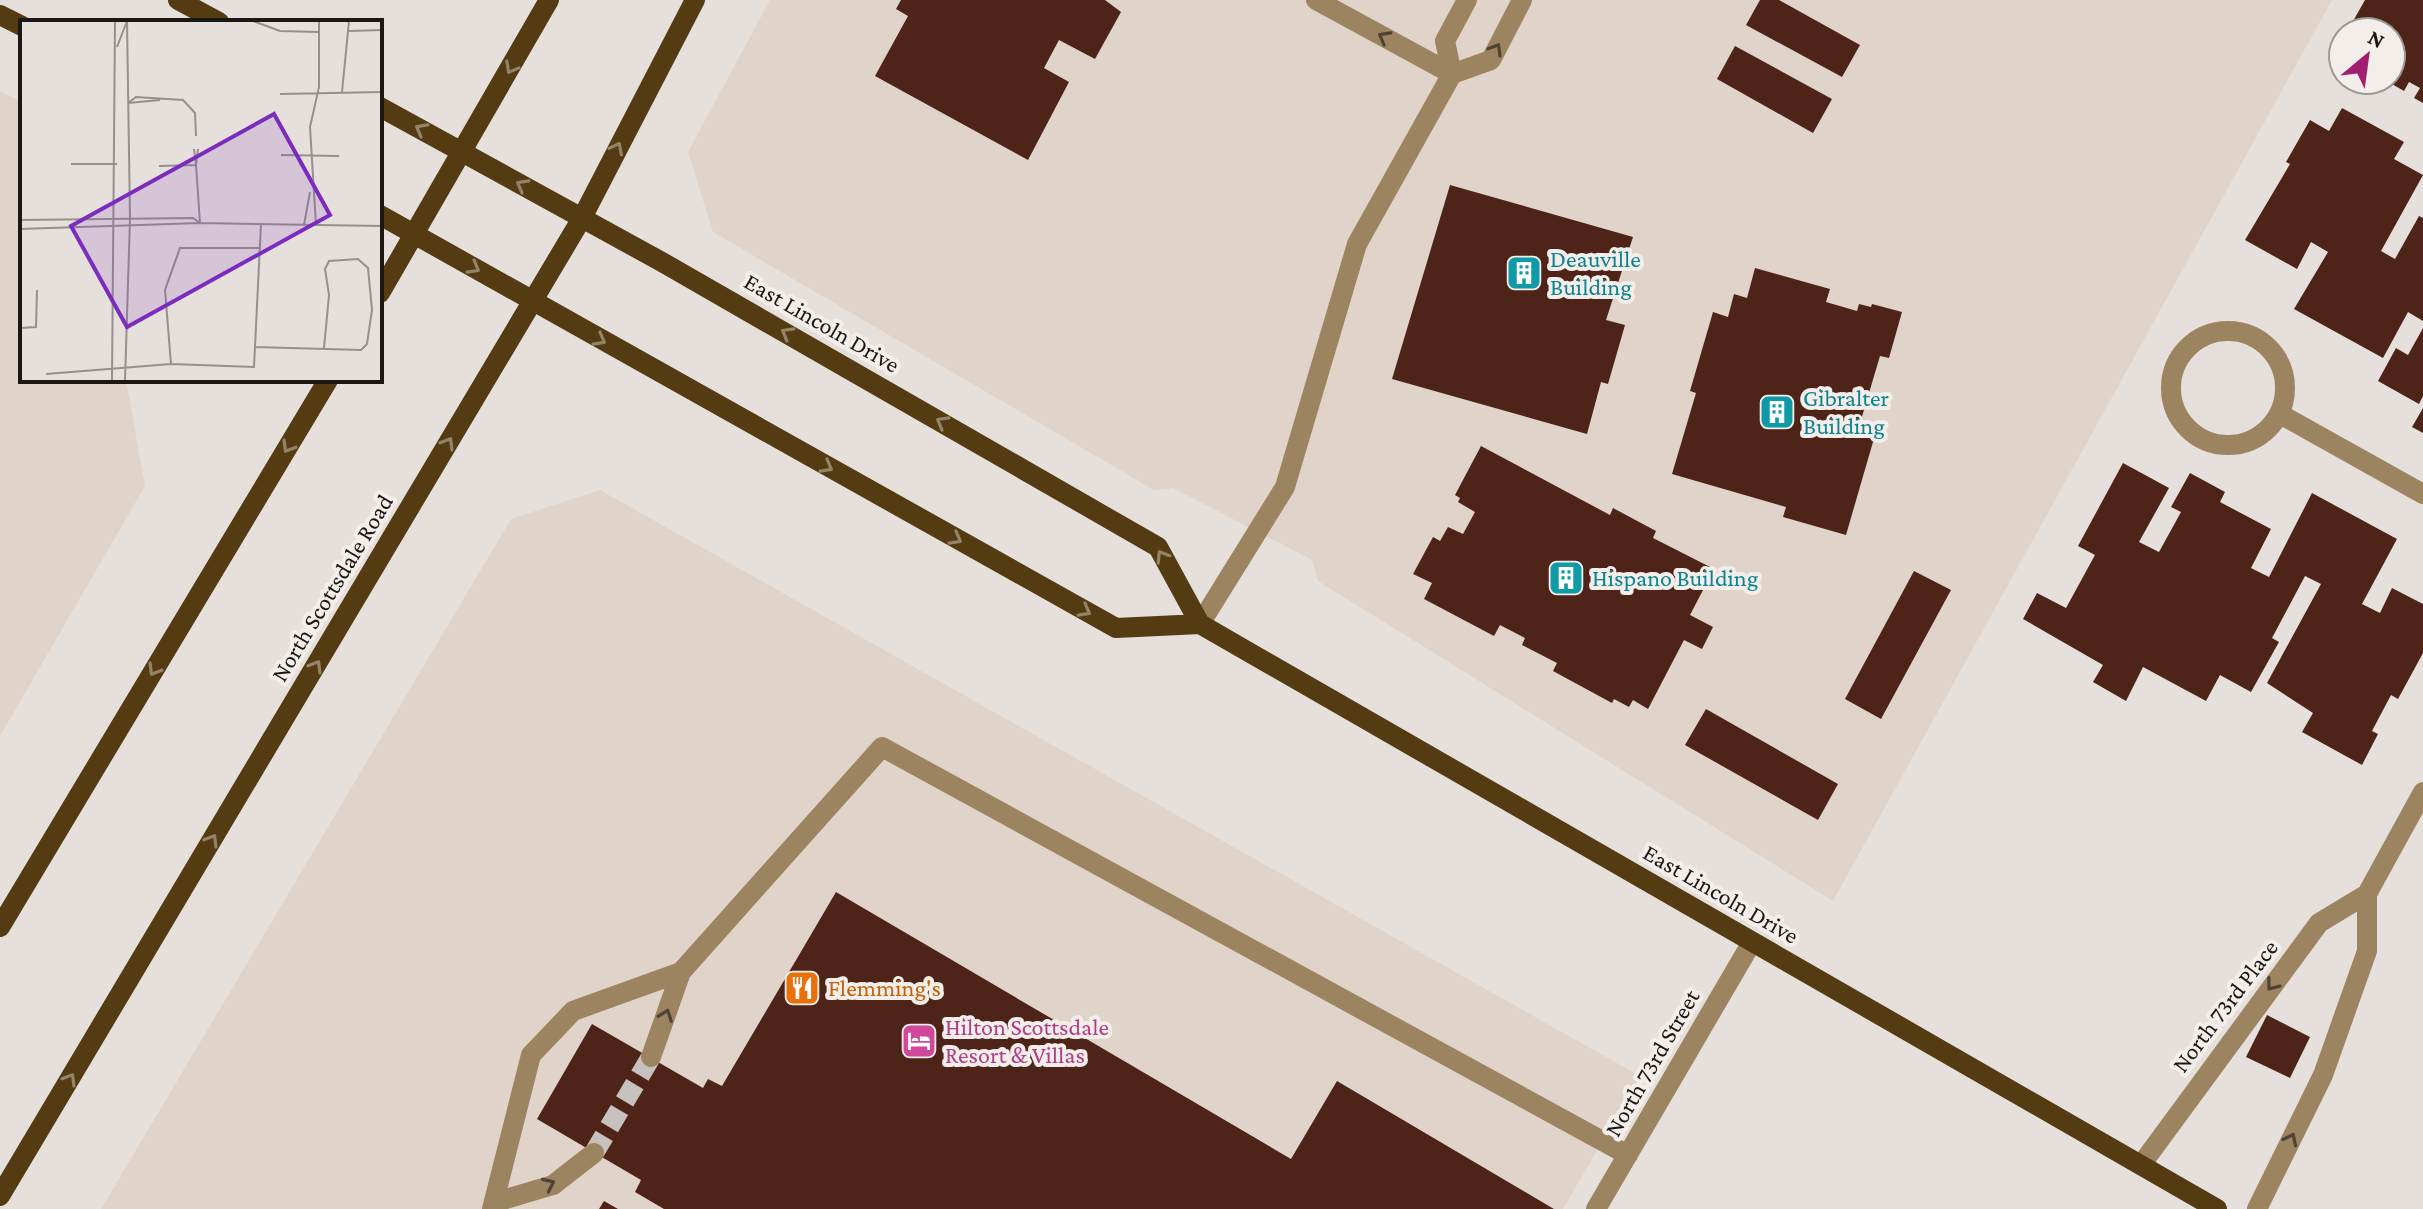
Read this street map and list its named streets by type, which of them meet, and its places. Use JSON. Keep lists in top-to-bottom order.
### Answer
{
  "streets": {
    "main road": ["East Lincoln Drive", "North Scottsdale Road"],
    "street": ["North 73rd Place", "North 73rd Street"]
  },
  "crossings": [
    ["East Lincoln Drive", "North Scottsdale Road"],
    ["East Lincoln Drive", "North 73rd Place"],
    ["East Lincoln Drive", "North 73rd Street"]
  ],
  "places": {
    "building": ["Deauville Building", "Gibralter Building", "Hispano Building"],
    "restaurant": ["Flemming's"],
    "hotel": ["Hilton Scottsdale Resort & Villas"]
  },
  "north": "top right"
}
